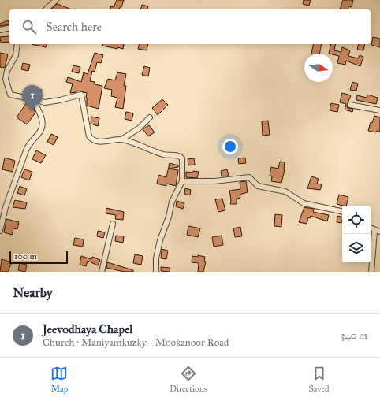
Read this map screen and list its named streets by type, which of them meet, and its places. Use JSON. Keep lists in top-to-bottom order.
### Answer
{
  "scale_bar": "100 m",
  "north": "right",
  "page": {
    "search": "Search here",
    "pins": "1",
    "scale": "100 m",
    "heading": "Nearby",
    "list": [
      {
        "mark": "1",
        "name": "Jeevodhaya Chapel",
        "note": "Church · Maniyamkuzky - Mookanoor Road",
        "value": "340 m"
      }
    ],
    "nav": ["Map", "Directions", "Saved"]
  }
}
